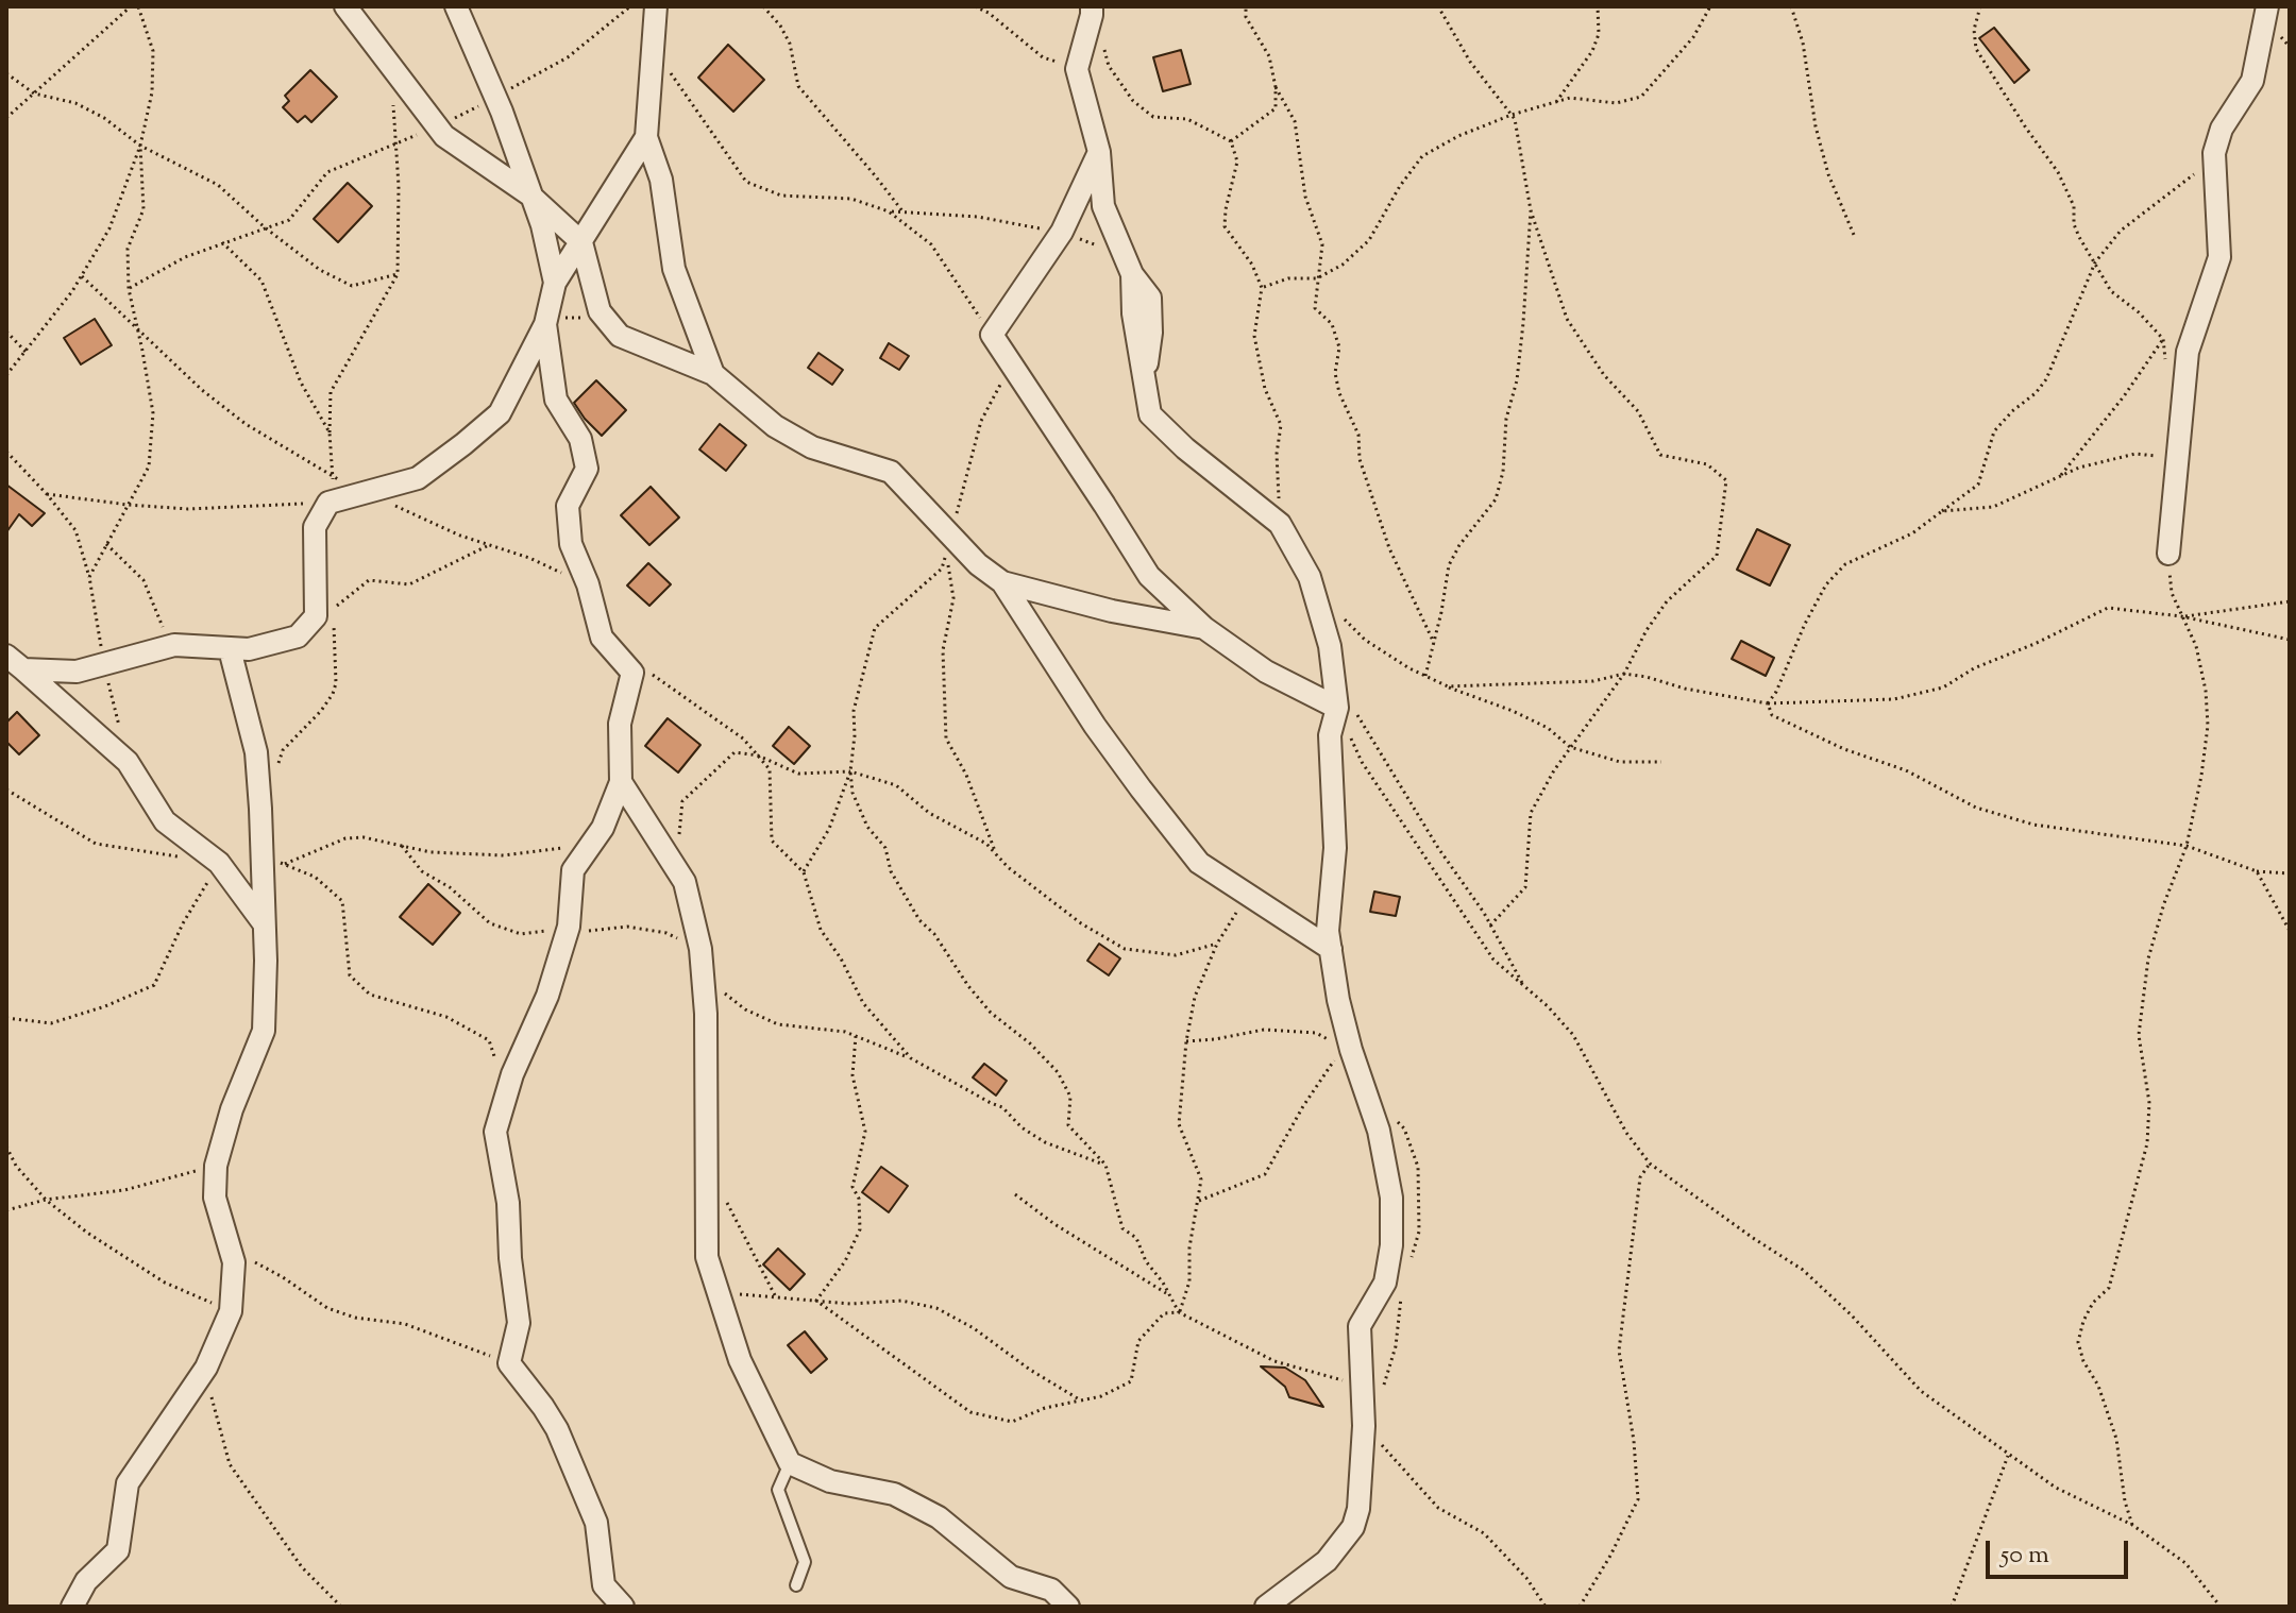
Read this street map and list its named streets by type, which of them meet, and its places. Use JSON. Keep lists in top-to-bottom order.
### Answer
{
  "scale_bar": "50 m"
}
